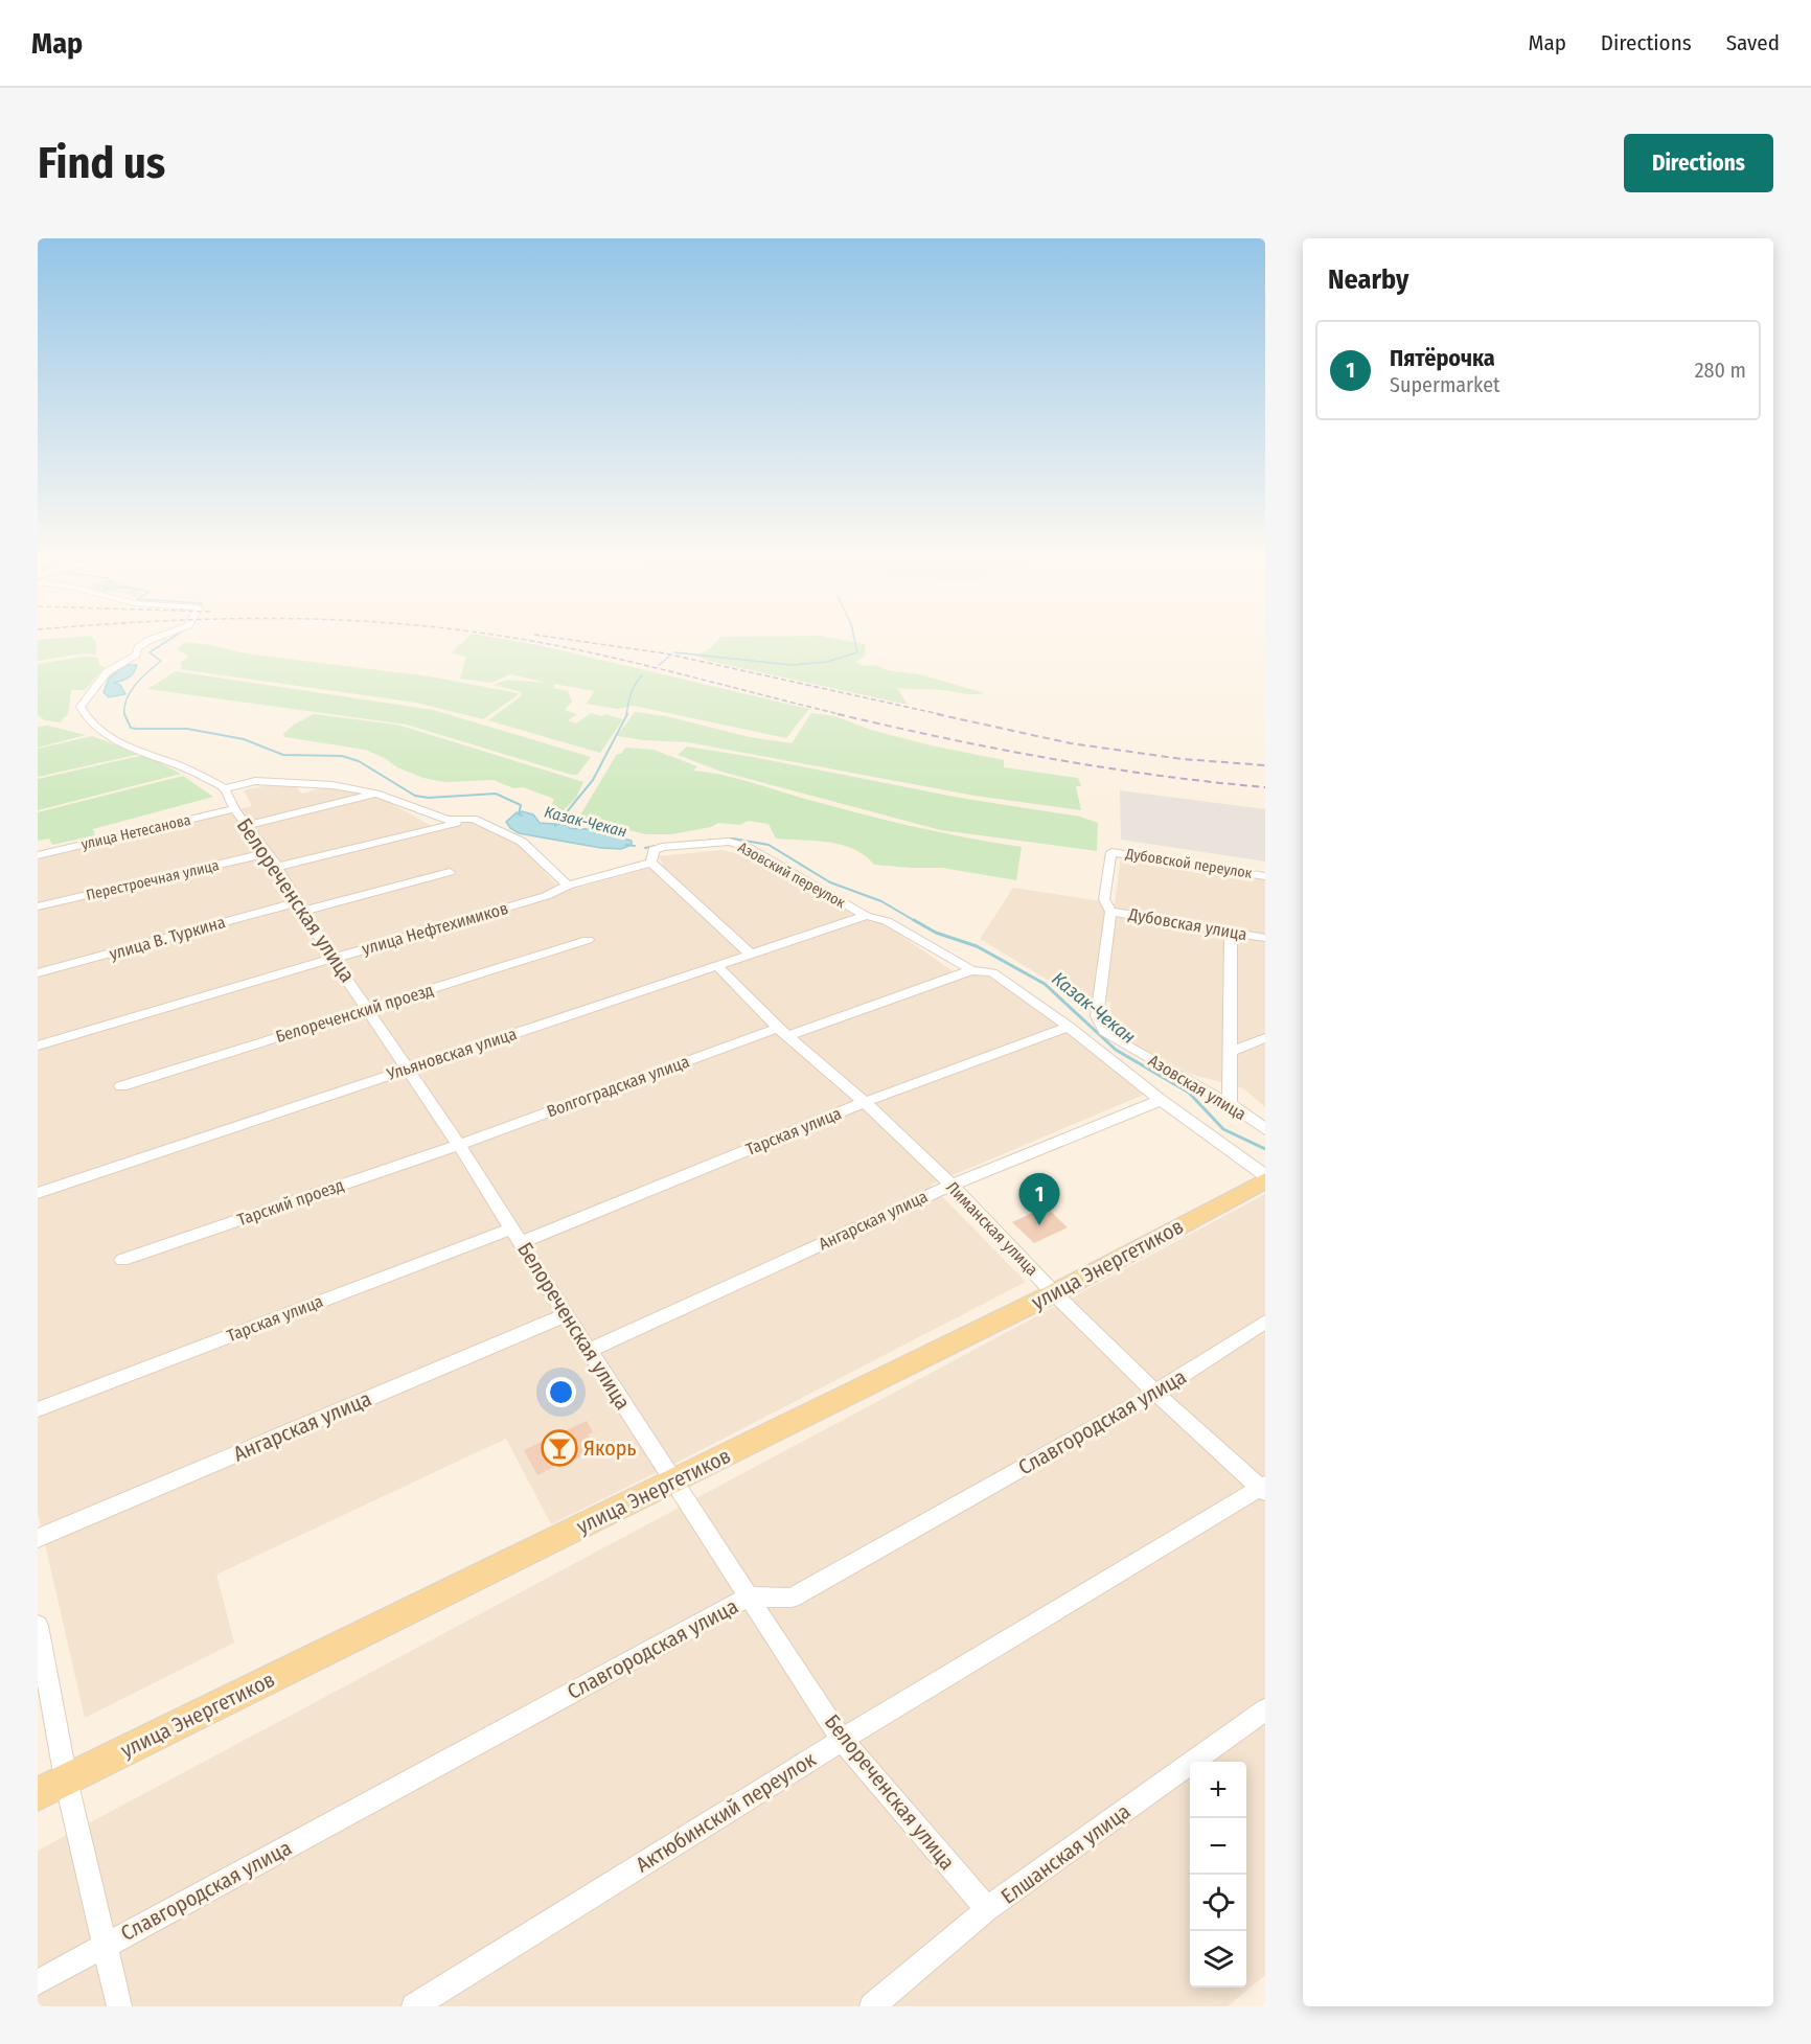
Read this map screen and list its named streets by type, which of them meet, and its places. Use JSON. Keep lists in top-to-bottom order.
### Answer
{
  "streets": {
    "main road": ["улица Энергетиков"],
    "street": [
      "улица Нетесанова",
      "Дубовской переулок",
      "Азовский переулок",
      "Перестроечная улица",
      "Белореченская улица",
      "Дубовская улица",
      "улица Нефтехимиков",
      "улица В. Туркина",
      "Белореченский проезд",
      "Ульяновская улица",
      "Волгоградская улица",
      "Азовская улица",
      "Тарская улица",
      "Тарский проезд",
      "Ангарская улица",
      "Лиманская улица",
      "Славгородская улица",
      "Актюбинский переулок",
      "Елшанская улица"
    ]
  },
  "crossings": [
    ["улица Нетесанова", "Белореченская улица"],
    ["Дубовской переулок", "Азовская улица"],
    ["Азовский переулок", "улица Нефтехимиков"],
    ["Азовский переулок", "Ульяновская улица"],
    ["Перестроечная улица", "Белореченская улица"],
    ["Белореченская улица", "улица Нефтехимиков"],
    ["Белореченская улица", "улица В. Туркина"],
    ["Белореченская улица", "Белореченский проезд"],
    ["Белореченская улица", "Ульяновская улица"],
    ["Белореченская улица", "Волгоградская улица"],
    ["Белореченская улица", "Тарская улица"],
    ["Белореченская улица", "Тарский проезд"],
    ["Белореченская улица", "Ангарская улица"],
    ["Белореченская улица", "улица Энергетиков"],
    ["Белореченская улица", "Славгородская улица"],
    ["Белореченская улица", "Актюбинский переулок"],
    ["Белореченская улица", "Елшанская улица"],
    ["Дубовская улица", "Азовская улица"],
    ["Ульяновская улица", "Лиманская улица"],
    ["Волгоградская улица", "Тарский проезд"],
    ["Волгоградская улица", "Лиманская улица"],
    ["Тарская улица", "Лиманская улица"],
    ["Ангарская улица", "Лиманская улица"],
    ["Лиманская улица", "улица Энергетиков"],
    ["Лиманская улица", "Славгородская улица"],
    ["Лиманская улица", "Актюбинский переулок"]
  ],
  "water": ["Казак-Чекан"],
  "places": {
    "bar": ["Якорь"]
  },
  "page": {
    "header": "Map",
    "nav": ["Map", "Directions", "Saved"],
    "buttons": "Directions",
    "title": "Find us",
    "heading": "Nearby",
    "list": [
      {
        "mark": "1",
        "name": "Пятёрочка",
        "note": "Supermarket",
        "value": "280 m"
      }
    ],
    "pins": "1",
    "map_buttons": ["+", "−"]
  }
}
